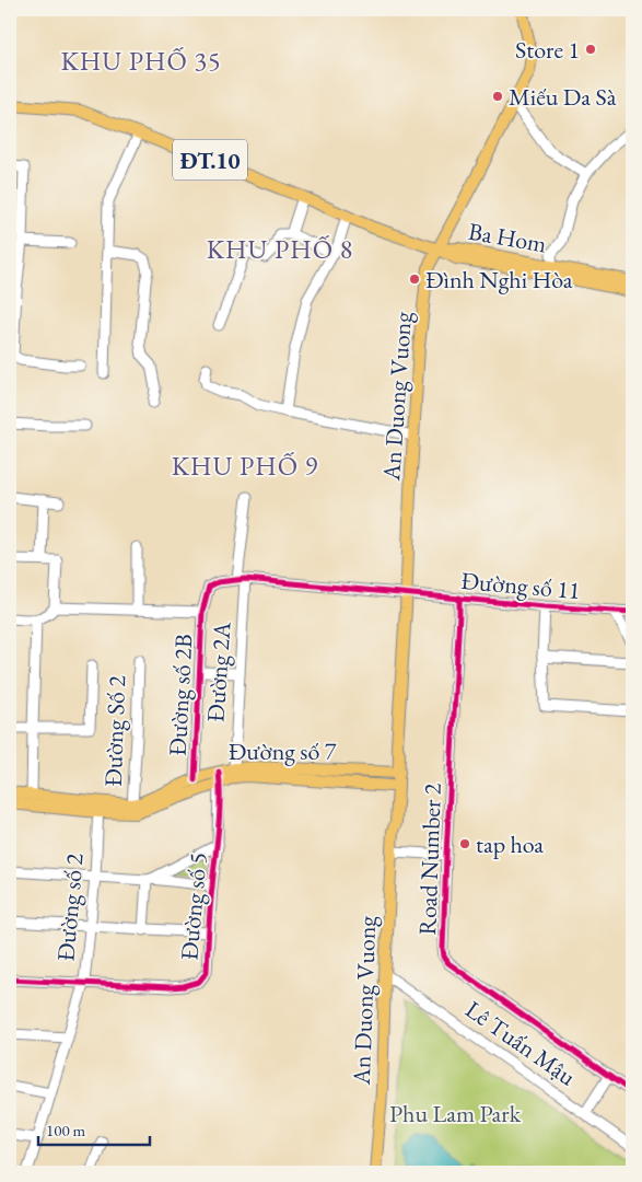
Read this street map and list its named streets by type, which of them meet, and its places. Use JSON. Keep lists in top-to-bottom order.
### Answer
{
  "streets": {
    "main road": [
      "ĐT.10",
      "Ba Hom",
      "An Duong Vuong",
      "Đường số 7"
    ],
    "street": [
      "Đường số 11",
      "Đường 2A",
      "Đường số 2B",
      "Đường Số 2",
      "Road Number 2",
      "Đường số 5",
      "Đường số 2",
      "Lê Tuấn Mậu"
    ]
  },
  "crossings": [
    ["ĐT.10", "Ba Hom"],
    ["ĐT.10", "An Duong Vuong"],
    ["Ba Hom", "An Duong Vuong"],
    ["An Duong Vuong", "Đường số 11"],
    ["An Duong Vuong", "Đường số 7"],
    ["An Duong Vuong", "Lê Tuấn Mậu"],
    ["Đường số 11", "Đường 2A"],
    ["Đường số 11", "Đường số 2B"],
    ["Đường số 11", "Road Number 2"],
    ["Đường 2A", "Đường số 2B"],
    ["Đường 2A", "Đường số 7"],
    ["Đường số 2B", "Đường số 7"],
    ["Đường Số 2", "Đường số 7"],
    ["Đường số 7", "Đường số 5"],
    ["Đường số 7", "Đường số 2"],
    ["Đường số 5", "Đường số 2"]
  ],
  "districts": ["KHU PHỐ 35", "KHU PHỐ 8", "KHU PHỐ 9"],
  "parks": ["Phu Lam Park"],
  "places": [
    "Store 1",
    "Miếu Da Sà",
    "Đình Nghi Hòa",
    "tap hoa"
  ],
  "scale_bar": "100 m"
}
